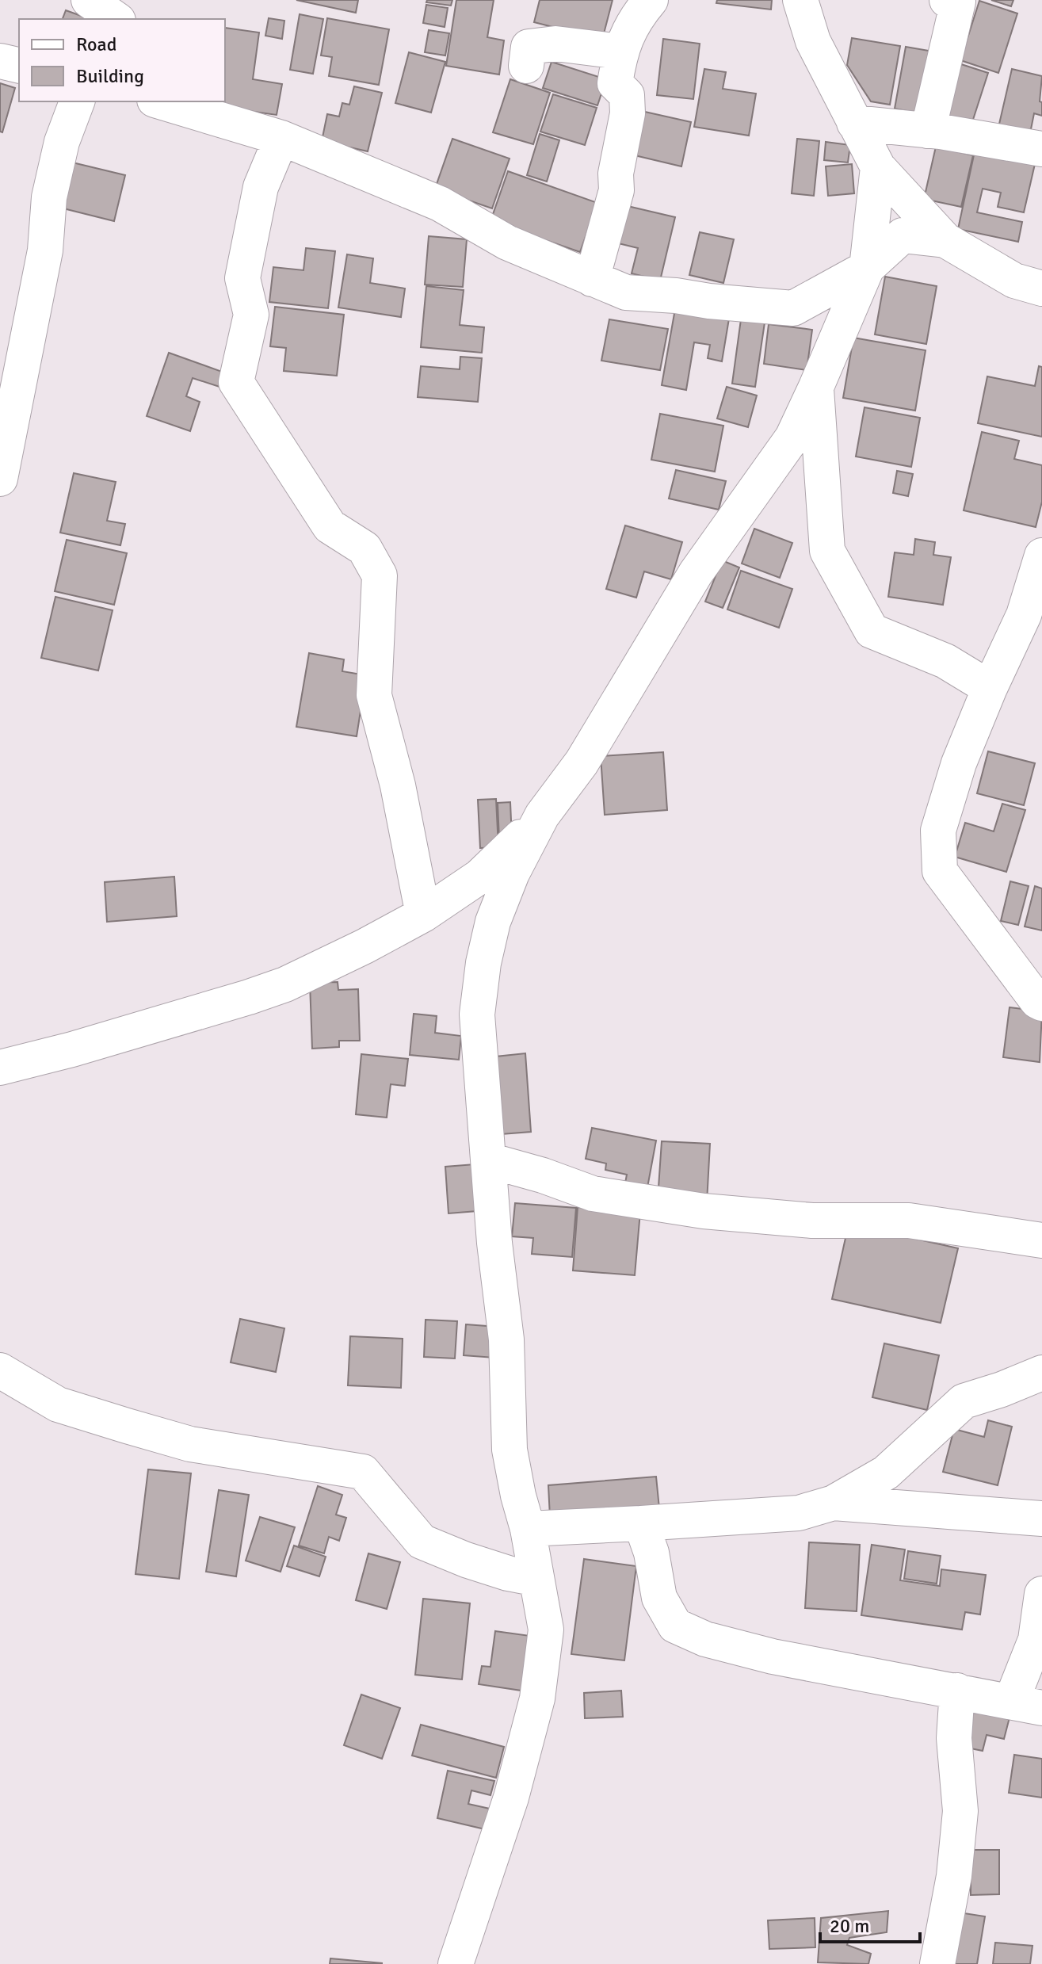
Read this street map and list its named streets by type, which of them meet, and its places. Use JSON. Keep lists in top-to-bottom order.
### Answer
{
  "legend": ["Road", "Building"],
  "scale_bar": "20 m"
}
